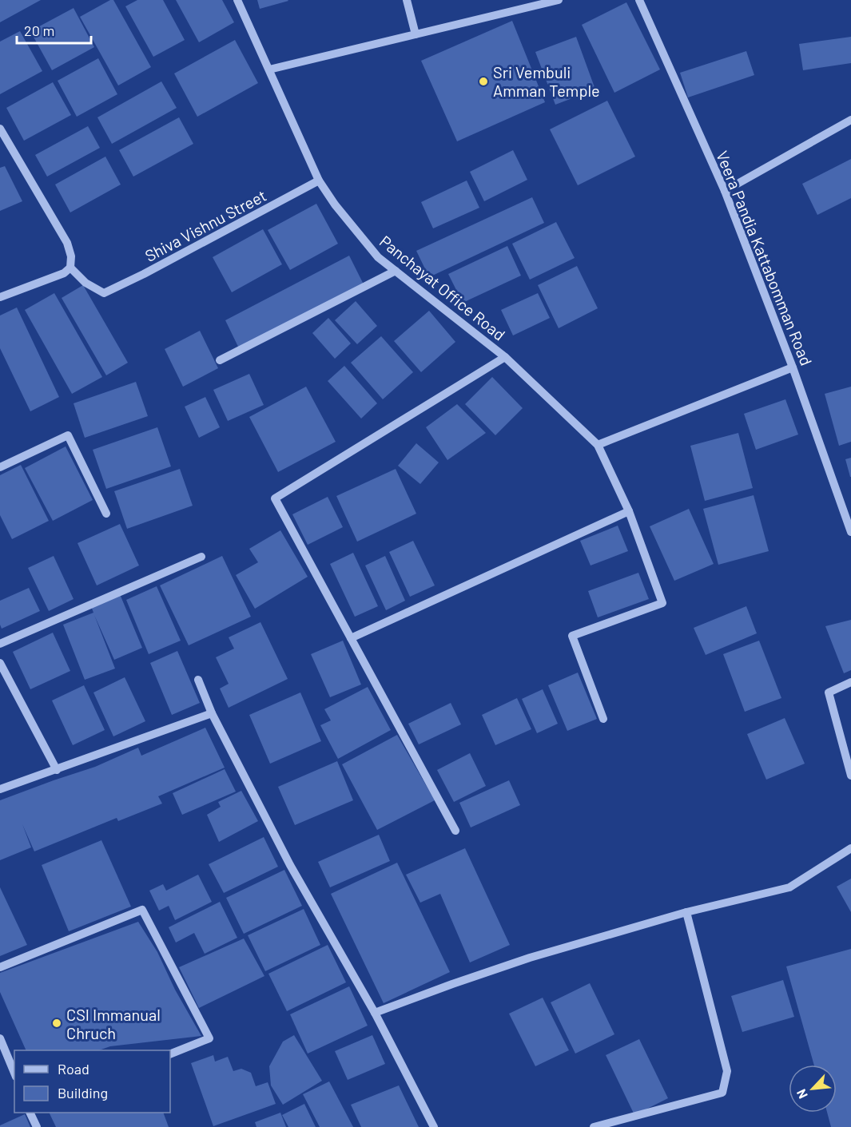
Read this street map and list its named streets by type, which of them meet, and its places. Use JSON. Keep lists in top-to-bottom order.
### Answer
{
  "streets": {
    "street": ["Shiva Vishnu Street", "Veera Pandia Kattabomman Road", "Panchayat Office Road"]
  },
  "crossings": [
    ["Shiva Vishnu Street", "Panchayat Office Road"]
  ],
  "places": ["Sri Vembuli Amman Temple", "CSI Immanual Chruch"],
  "legend": ["Road", "Building"],
  "scale_bar": "20 m",
  "north": "bottom left"
}
